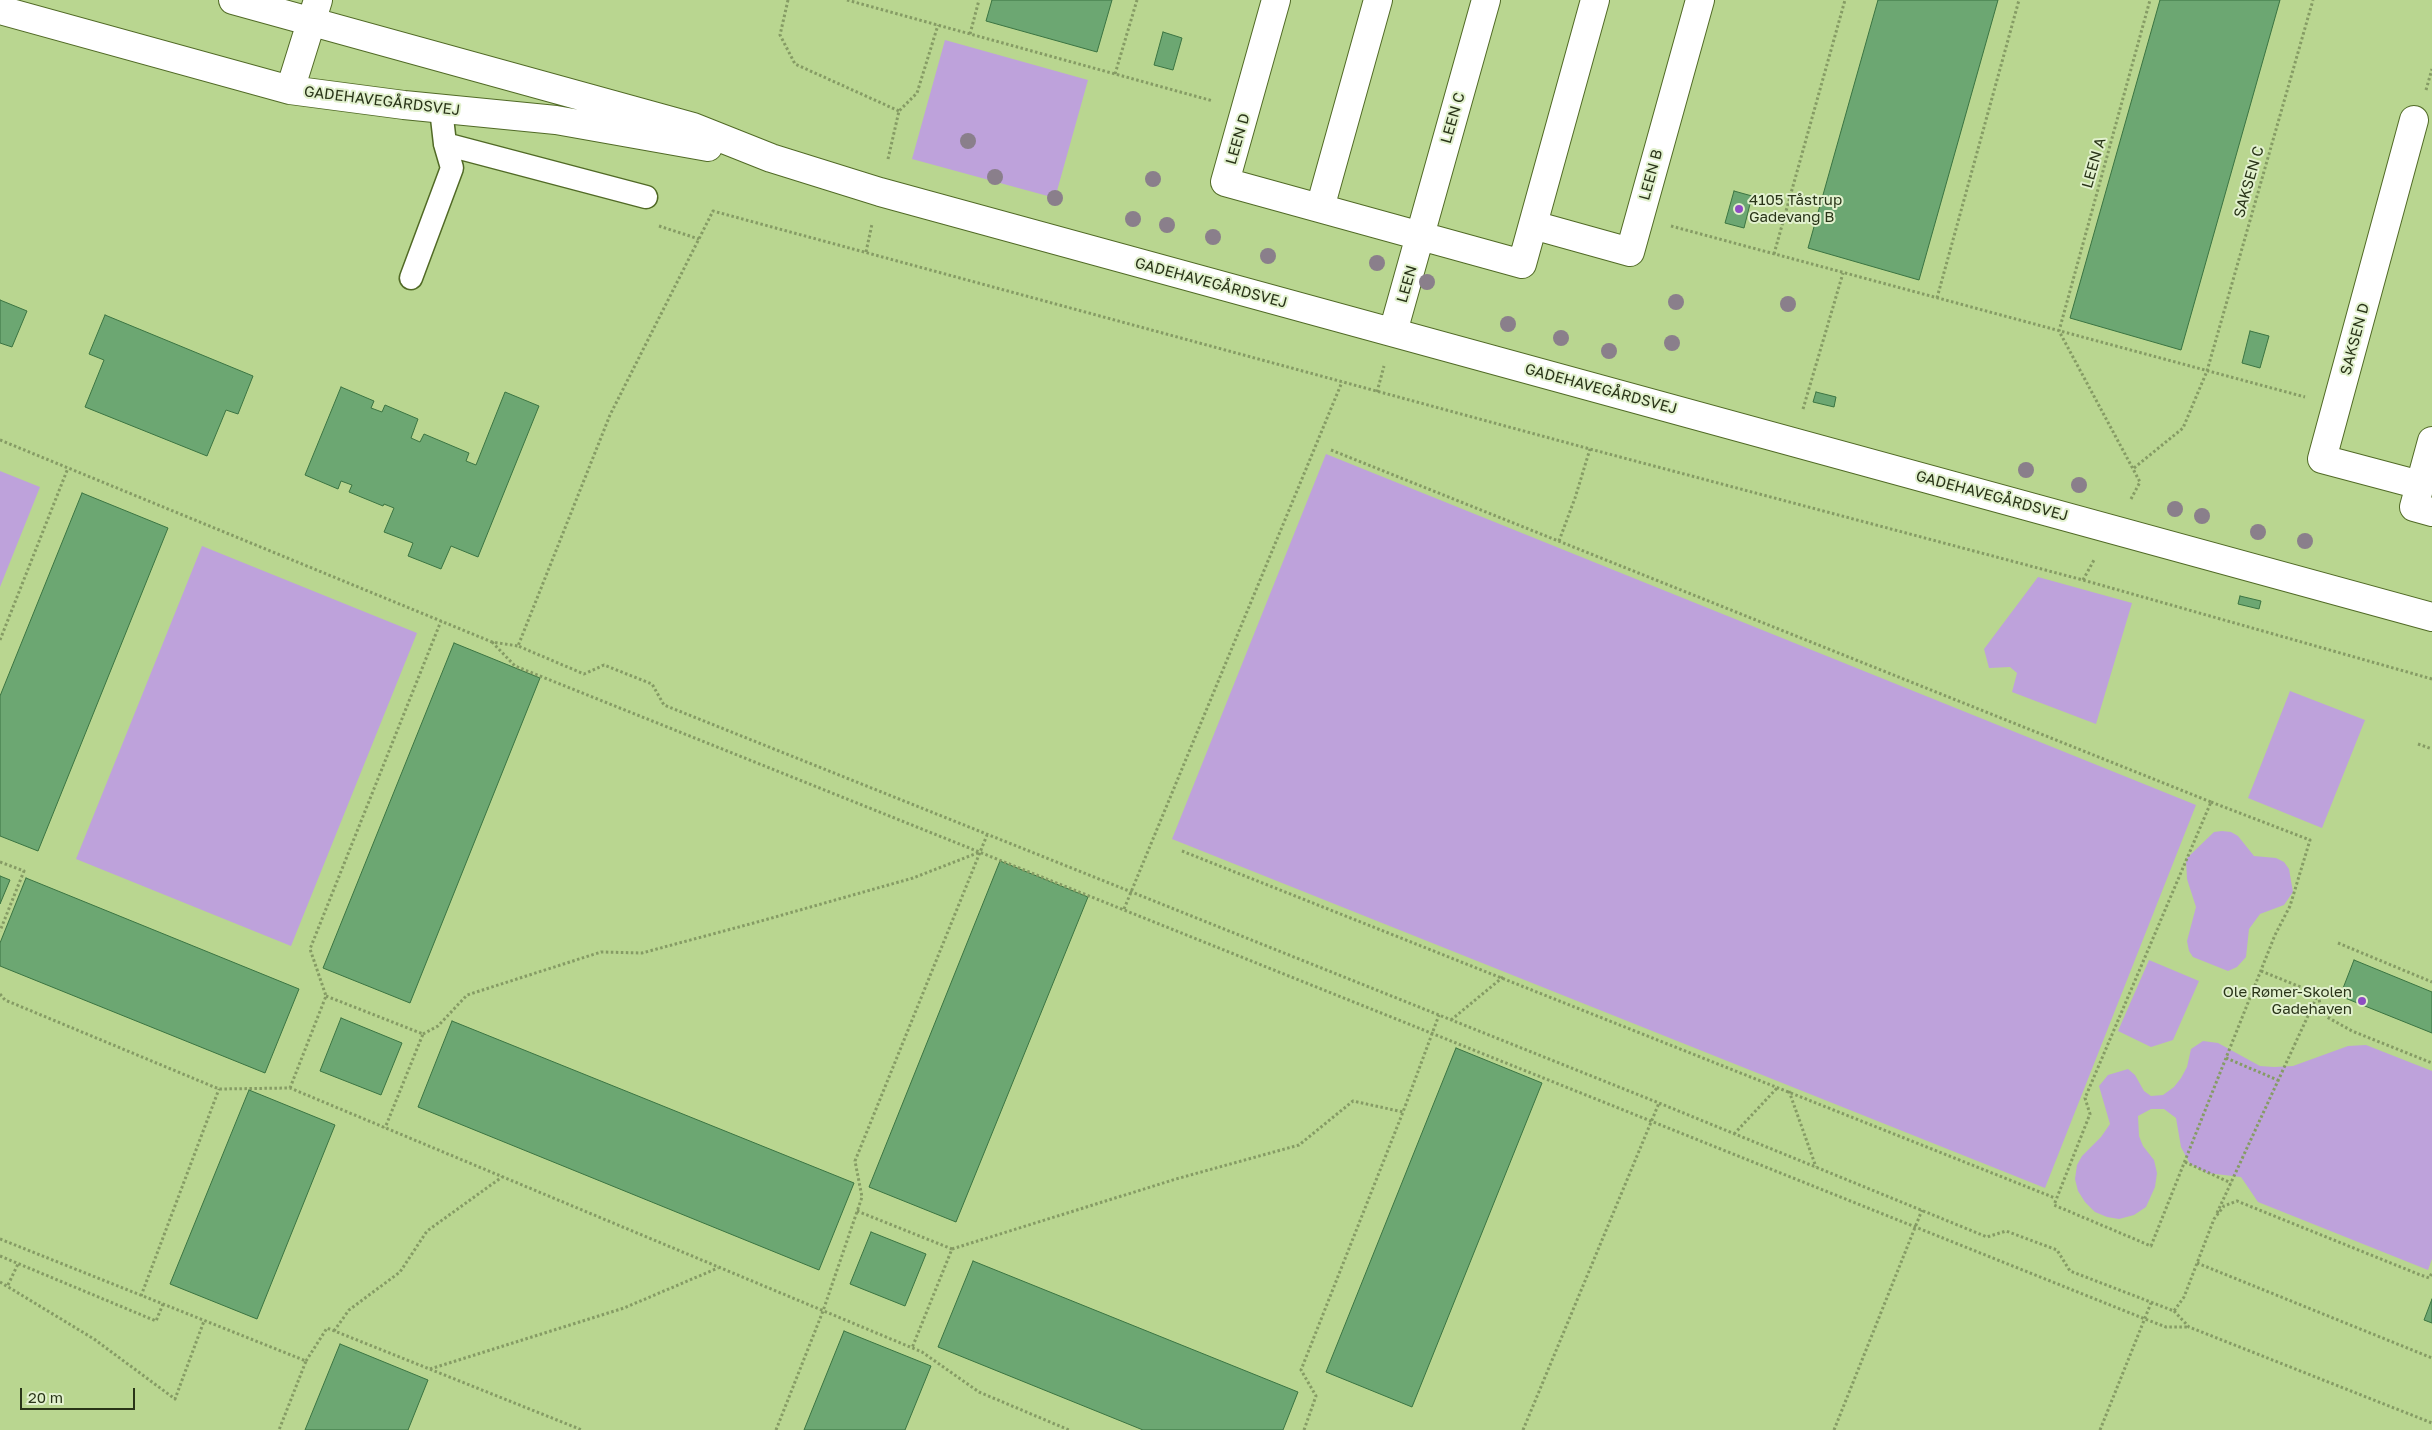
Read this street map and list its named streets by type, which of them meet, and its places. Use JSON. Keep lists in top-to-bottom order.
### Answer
{
  "streets": {
    "street": [
      "GADEHAVEGÅRDSVEJ",
      "LEEN C",
      "LEEN D",
      "LEEN B",
      "LEEN",
      "SAKSEN D"
    ],
    "path": ["LEEN A", "SAKSEN C"]
  },
  "crossings": [
    ["GADEHAVEGÅRDSVEJ", "LEEN"],
    ["LEEN C", "LEEN D"],
    ["LEEN C", "LEEN"],
    ["LEEN D", "LEEN"]
  ],
  "places": ["4105 Tåstrup Gadevang B", "Ole Rømer-Skolen Gadehaven"],
  "scale_bar": "20 m"
}
